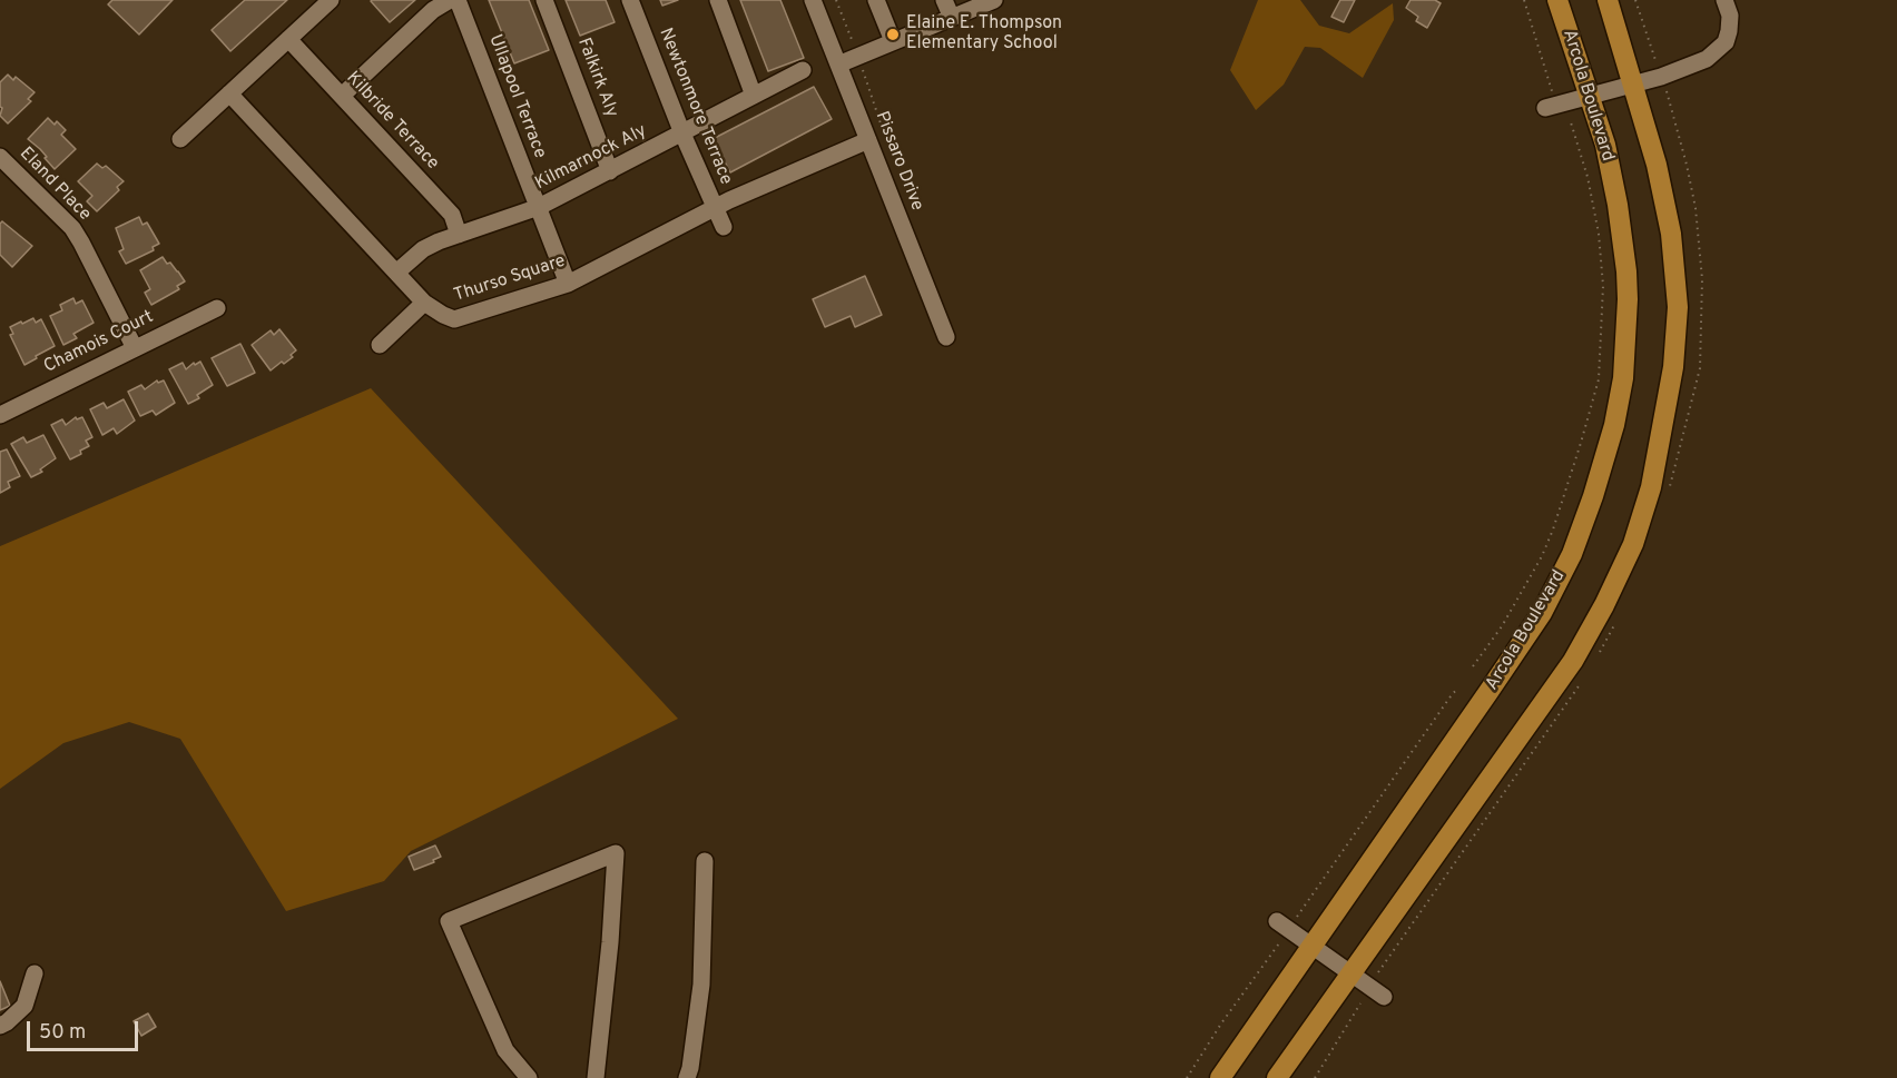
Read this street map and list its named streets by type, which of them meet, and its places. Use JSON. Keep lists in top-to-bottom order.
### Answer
{
  "streets": {
    "main road": ["Arcola Boulevard"],
    "street": [
      "Falkirk Aly",
      "Ullapool Terrace",
      "Newtonmore Terrace",
      "Kilbride Terrace",
      "Kilmarnock Aly",
      "Pissaro Drive",
      "Eland Place",
      "Thurso Square",
      "Chamois Court"
    ]
  },
  "crossings": [
    ["Falkirk Aly", "Kilmarnock Aly"],
    ["Ullapool Terrace", "Kilmarnock Aly"],
    ["Ullapool Terrace", "Thurso Square"],
    ["Newtonmore Terrace", "Kilmarnock Aly"],
    ["Newtonmore Terrace", "Thurso Square"],
    ["Kilbride Terrace", "Kilmarnock Aly"],
    ["Kilmarnock Aly", "Thurso Square"],
    ["Pissaro Drive", "Thurso Square"],
    ["Eland Place", "Chamois Court"]
  ],
  "places": ["Elaine E. Thompson Elementary School"],
  "scale_bar": "50 m"
}
